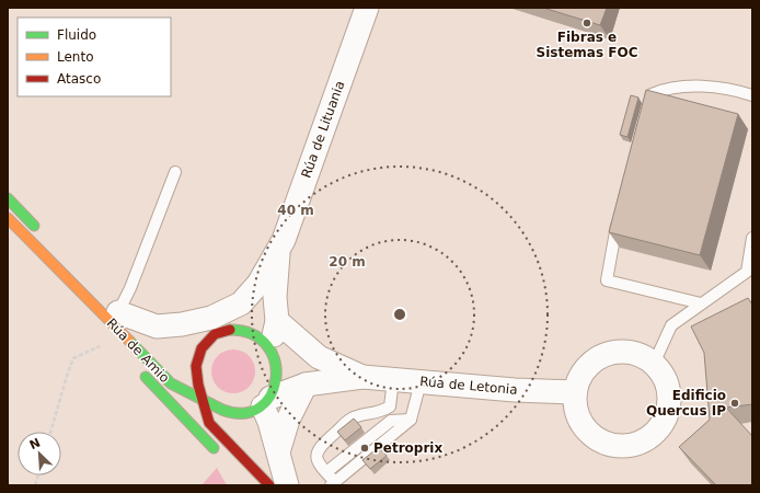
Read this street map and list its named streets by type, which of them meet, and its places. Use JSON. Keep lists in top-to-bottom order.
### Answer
{
  "streets": {
    "street": ["Rúa de Lituania", "Rúa de Amio", "Rúa de Letonia"]
  },
  "crossings": [
    ["Rúa de Lituania", "Rúa de Amio"],
    ["Rúa de Lituania", "Rúa de Letonia"],
    ["Rúa de Amio", "Rúa de Letonia"]
  ],
  "places": ["Fibras e Sistemas FOC", "Edificio Quercus IP", "Petroprix"],
  "legend": ["Fluido", "Lento", "Atasco"],
  "north": "top left",
  "rings": ["40 m", "20 m"]
}
